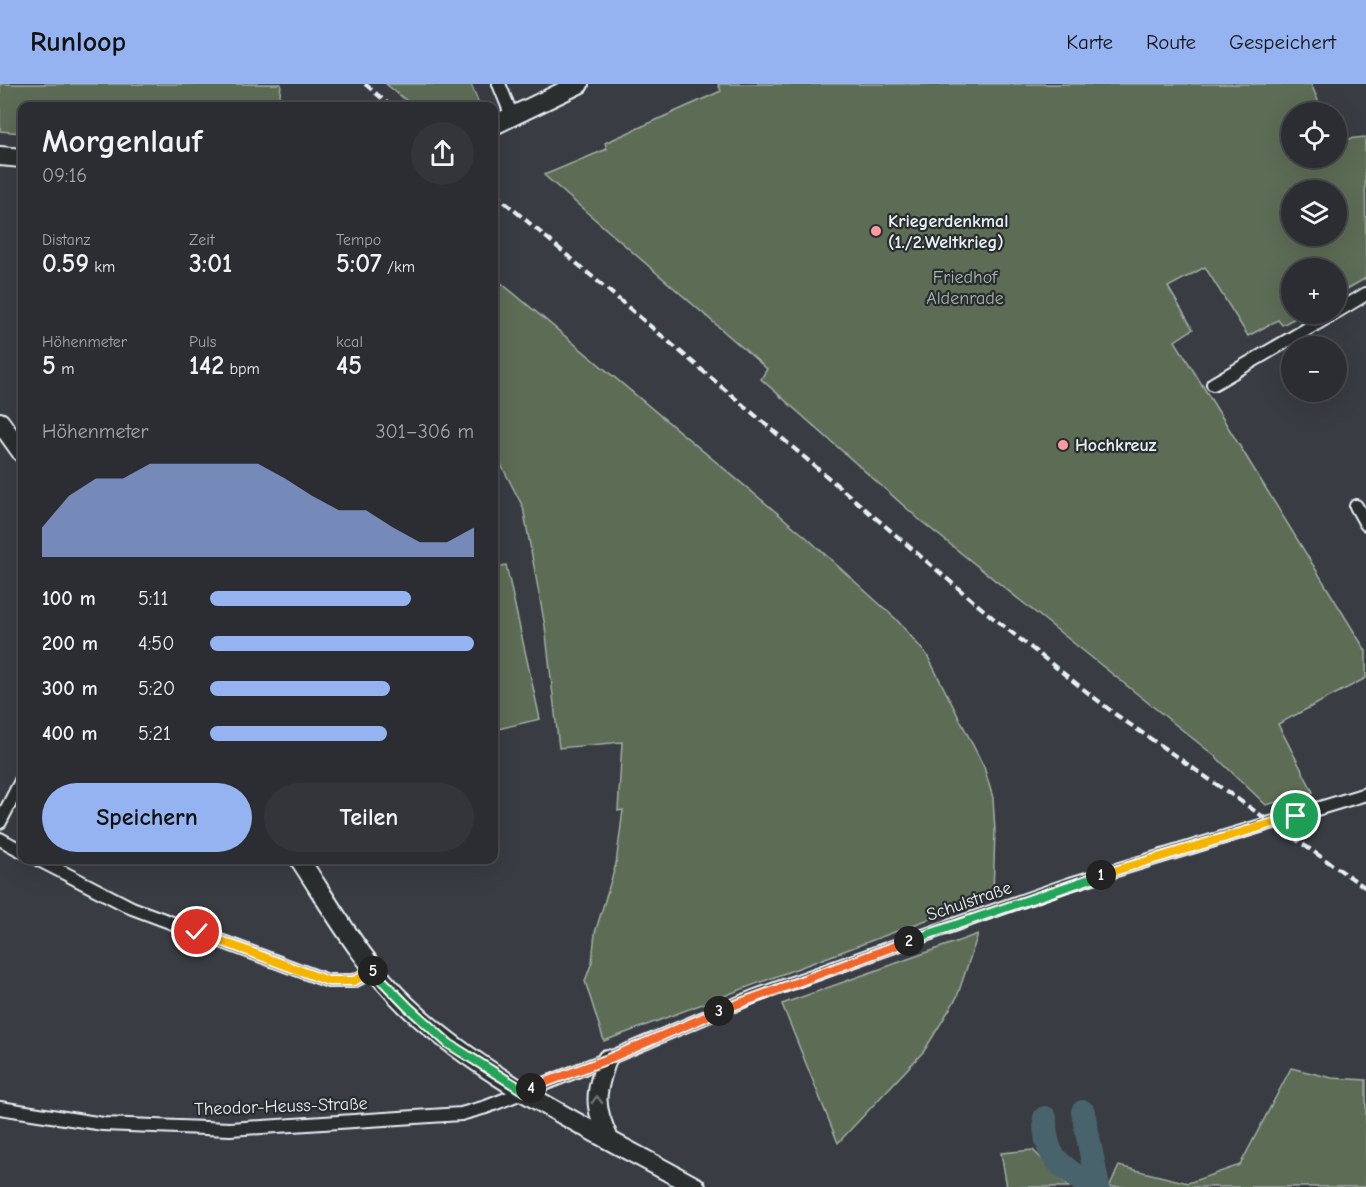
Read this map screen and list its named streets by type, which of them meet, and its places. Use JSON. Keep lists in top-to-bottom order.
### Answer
{
  "streets": {
    "street": ["Schulstraße", "Theodor-Heuss-Straße"]
  },
  "crossings": [
    ["Schulstraße", "Theodor-Heuss-Straße"]
  ],
  "parks": ["Friedhof Aldenrade"],
  "places": ["Kriegerdenkmal (1./2.Weltkrieg)", "Hochkreuz"],
  "page": {
    "header": "Runloop",
    "nav": ["Karte", "Route", "Gespeichert"],
    "map_buttons": ["+", "−"],
    "heading": ["Morgenlauf", "09:16"],
    "stats": [
      ["Distanz", "0.59 km"],
      ["Zeit", "3:01"],
      ["Tempo", "5:07 /km"],
      ["Höhenmeter", "5 m"],
      ["Puls", "142 bpm"],
      ["kcal", "45"]
    ],
    "chart": ["Höhenmeter", "301–306 m"],
    "list": [
      {
        "name": "100 m",
        "note": "5:11"
      },
      {
        "name": "200 m",
        "note": "4:50"
      },
      {
        "name": "300 m",
        "note": "5:20"
      },
      {
        "name": "400 m",
        "note": "5:21"
      }
    ],
    "buttons": ["Speichern", "Teilen"],
    "pins": [
      "1",
      "2",
      "5",
      "3",
      "4"
    ]
  }
}
